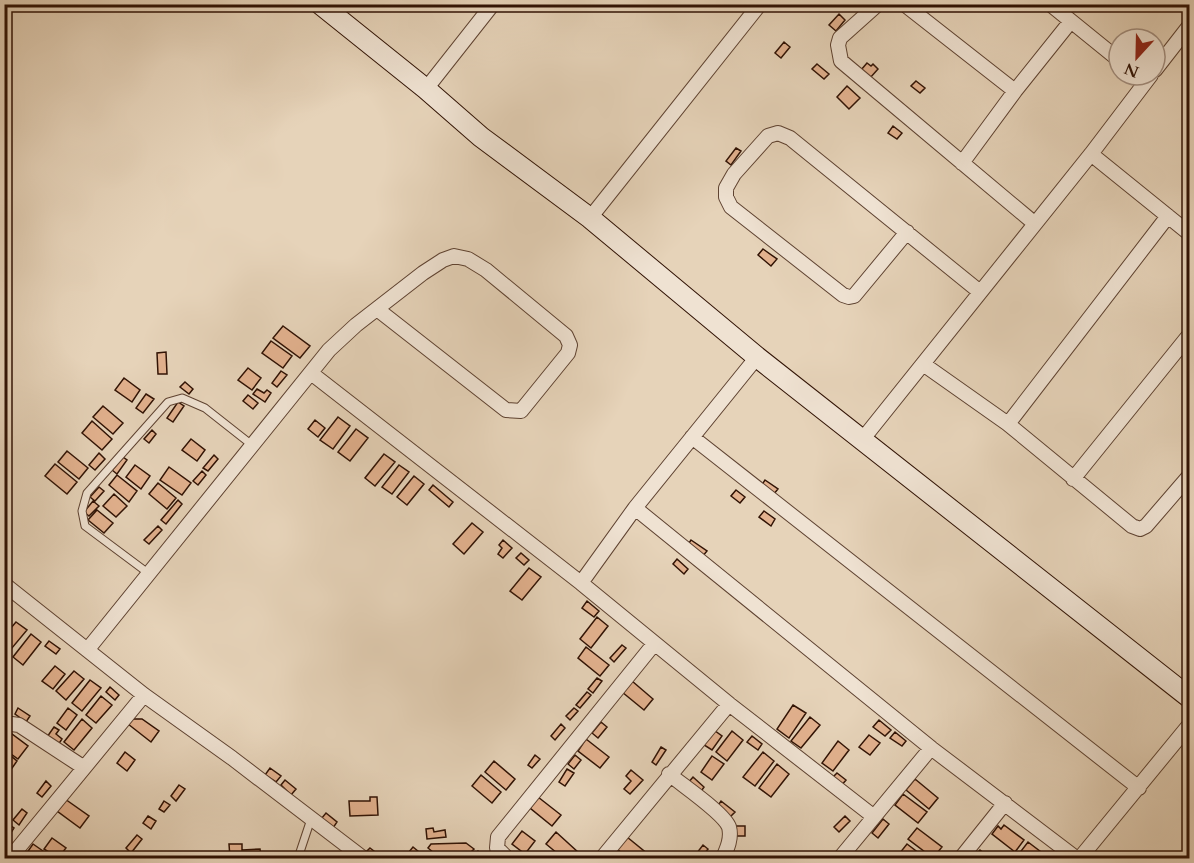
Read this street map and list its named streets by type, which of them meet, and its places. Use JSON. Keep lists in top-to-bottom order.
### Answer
{
  "north": "bottom"
}
